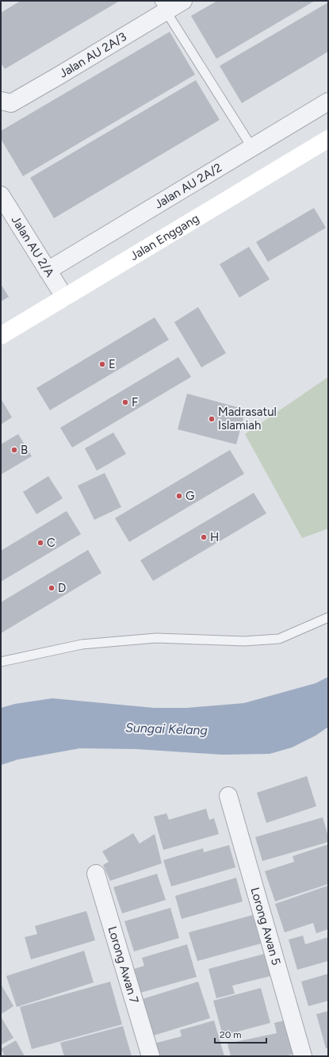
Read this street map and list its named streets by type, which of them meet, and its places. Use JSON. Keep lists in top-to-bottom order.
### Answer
{
  "streets": {
    "main road": ["Jalan Enggang"],
    "street": [
      "Jalan AU 2A/3",
      "Jalan AU 2A/2",
      "Jalan AU 2/A",
      "Lorong Awan 5",
      "Lorong Awan 7"
    ]
  },
  "crossings": [
    ["Jalan AU 2A/2", "Jalan AU 2/A"],
    ["Jalan Enggang", "Jalan AU 2/A"]
  ],
  "water": ["Sungai Kelang"],
  "places": [
    "E",
    "F",
    "Madrasatul Islamiah",
    "B",
    "G",
    "H",
    "C",
    "D"
  ],
  "scale_bar": "20 m"
}
